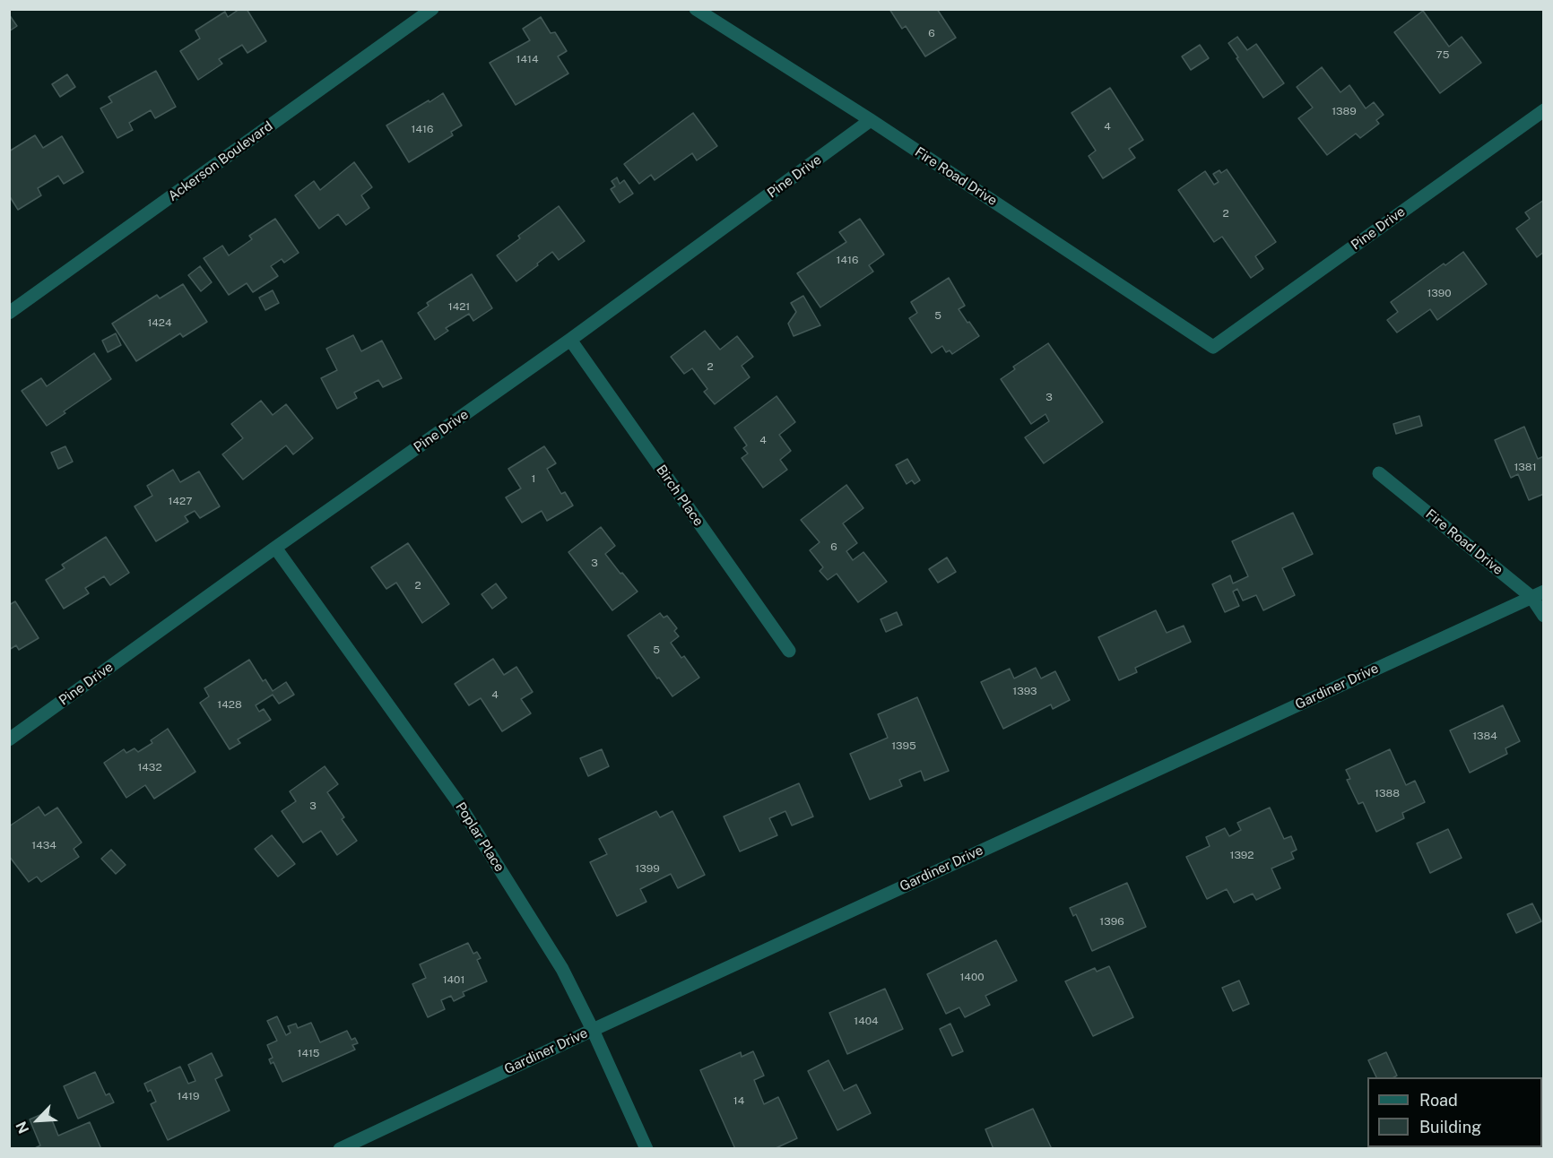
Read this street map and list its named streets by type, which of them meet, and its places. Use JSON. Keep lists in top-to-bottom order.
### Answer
{
  "streets": {
    "street": [
      "Ackerson Boulevard",
      "Pine Drive",
      "Fire Road Drive",
      "Birch Place",
      "Gardiner Drive",
      "Poplar Place"
    ]
  },
  "crossings": [
    ["Pine Drive", "Fire Road Drive"],
    ["Pine Drive", "Birch Place"],
    ["Pine Drive", "Poplar Place"],
    ["Fire Road Drive", "Gardiner Drive"],
    ["Gardiner Drive", "Poplar Place"]
  ],
  "house_numbers": [
    "6",
    "75",
    "1414",
    "1389",
    "4",
    "1416",
    "2",
    "1416",
    "1390",
    "1421",
    "5",
    "1424",
    "2",
    "3",
    "4",
    "1381",
    "1",
    "1427",
    "6",
    "3",
    "2",
    "5",
    "1393",
    "4",
    "1428",
    "1384",
    "1395",
    "1432",
    "1388",
    "3",
    "1434",
    "1392",
    "1399",
    "1396",
    "1400",
    "1401",
    "1404",
    "1415",
    "1419",
    "14"
  ],
  "legend": ["Road", "Building"],
  "north": "bottom left"
}
